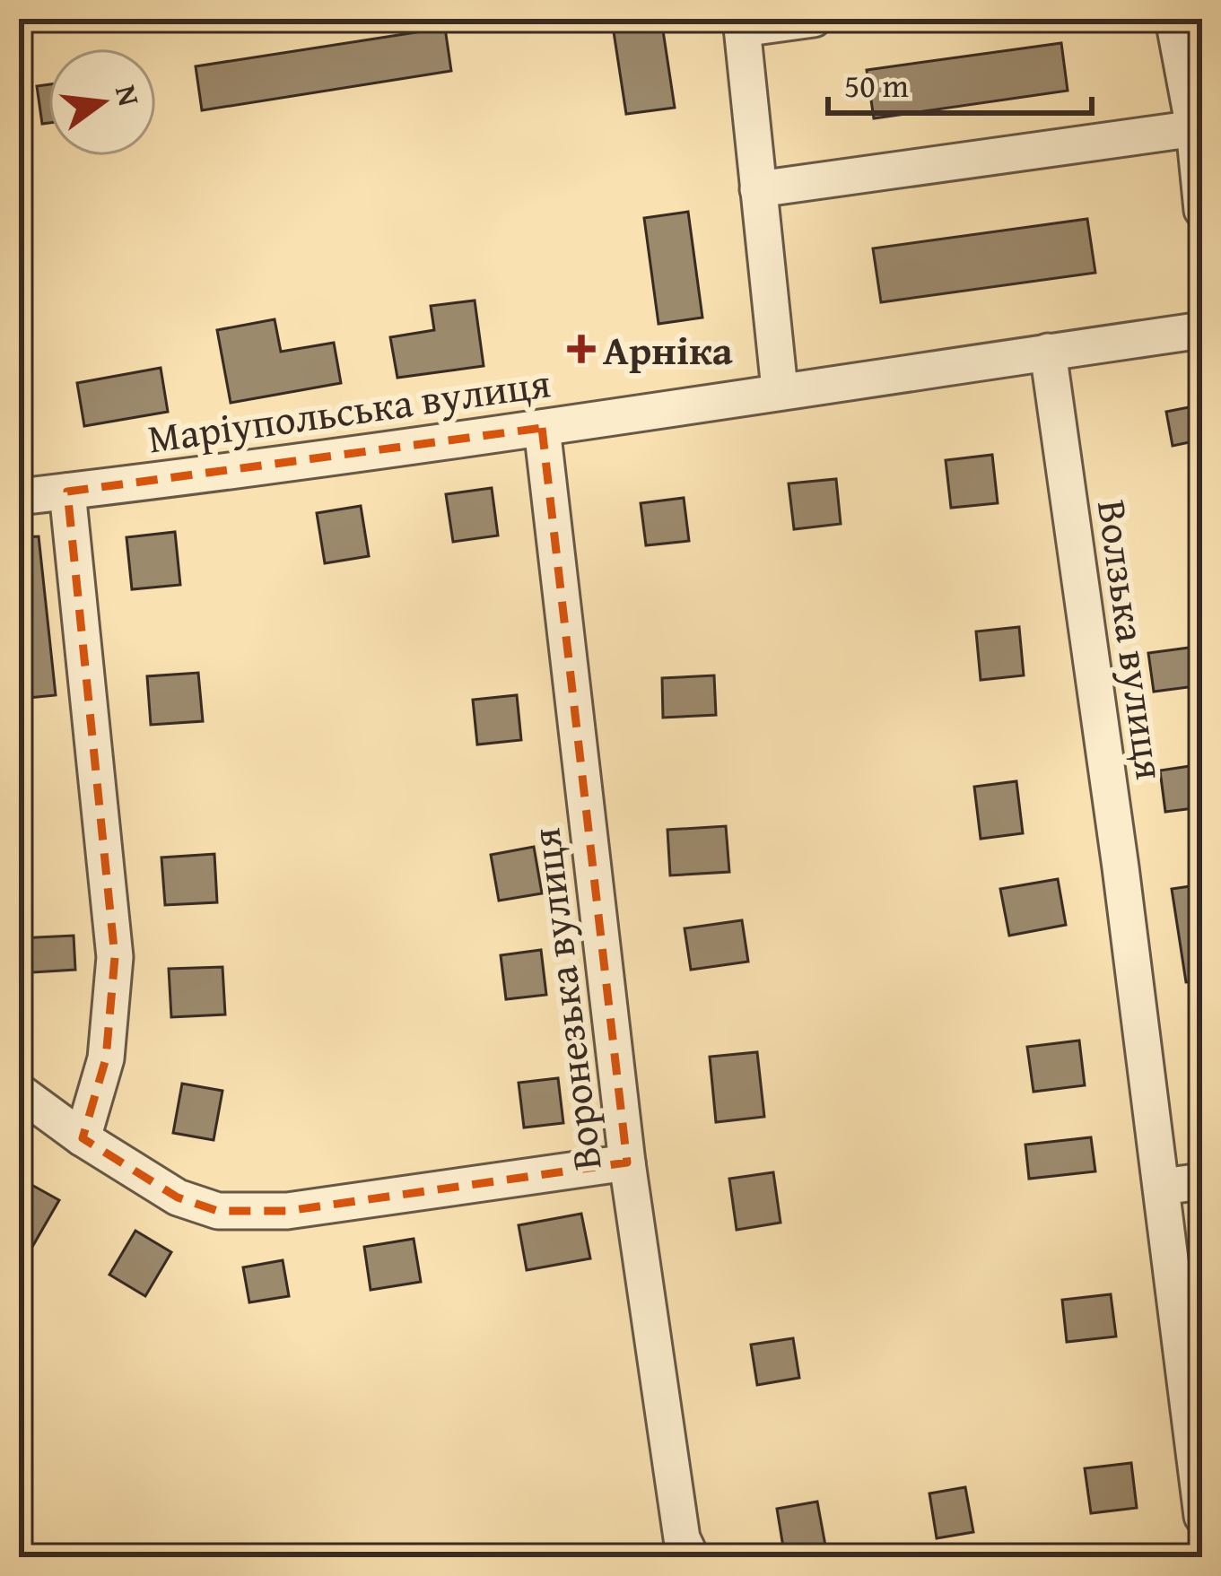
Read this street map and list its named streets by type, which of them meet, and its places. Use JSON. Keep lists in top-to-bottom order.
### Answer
{
  "streets": {
    "street": ["Маріупольська вулиця", "Волзька вулиця", "Воронезька вулиця"]
  },
  "crossings": [
    ["Маріупольська вулиця", "Волзька вулиця"],
    ["Маріупольська вулиця", "Воронезька вулиця"]
  ],
  "places": {
    "health": ["Арніка"]
  },
  "scale_bar": "50 m",
  "north": "right"
}
